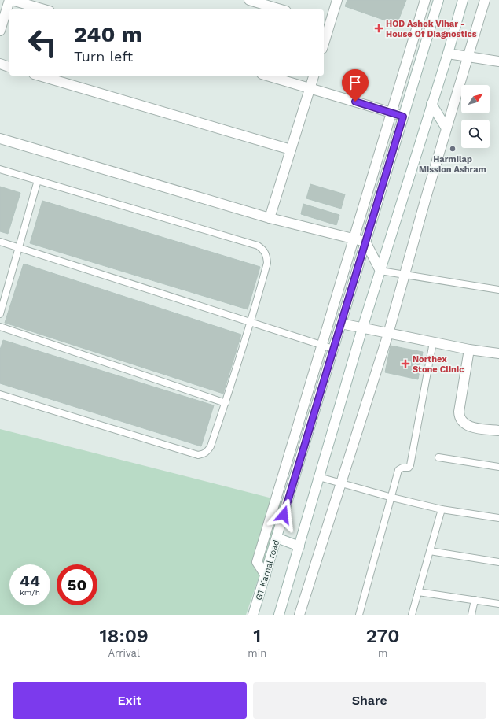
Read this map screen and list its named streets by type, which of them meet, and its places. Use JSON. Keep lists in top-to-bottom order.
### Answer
{
  "streets": {
    "street": ["GT Karnal road"]
  },
  "places": {
    "health": ["HOD Ashok Vihar - House Of Diagnostics", "Northex Stone Clinic"],
    "other": ["Harmilap Mission Ashram"]
  },
  "north": "top right",
  "page": {
    "turn": ["240 m", "Turn left"],
    "speed": "44 km/h",
    "limit": "50",
    "eta": [
      "18:09",
      "Arrival",
      "1",
      "min",
      "270",
      "m"
    ],
    "buttons": ["Exit", "Share"]
  }
}
